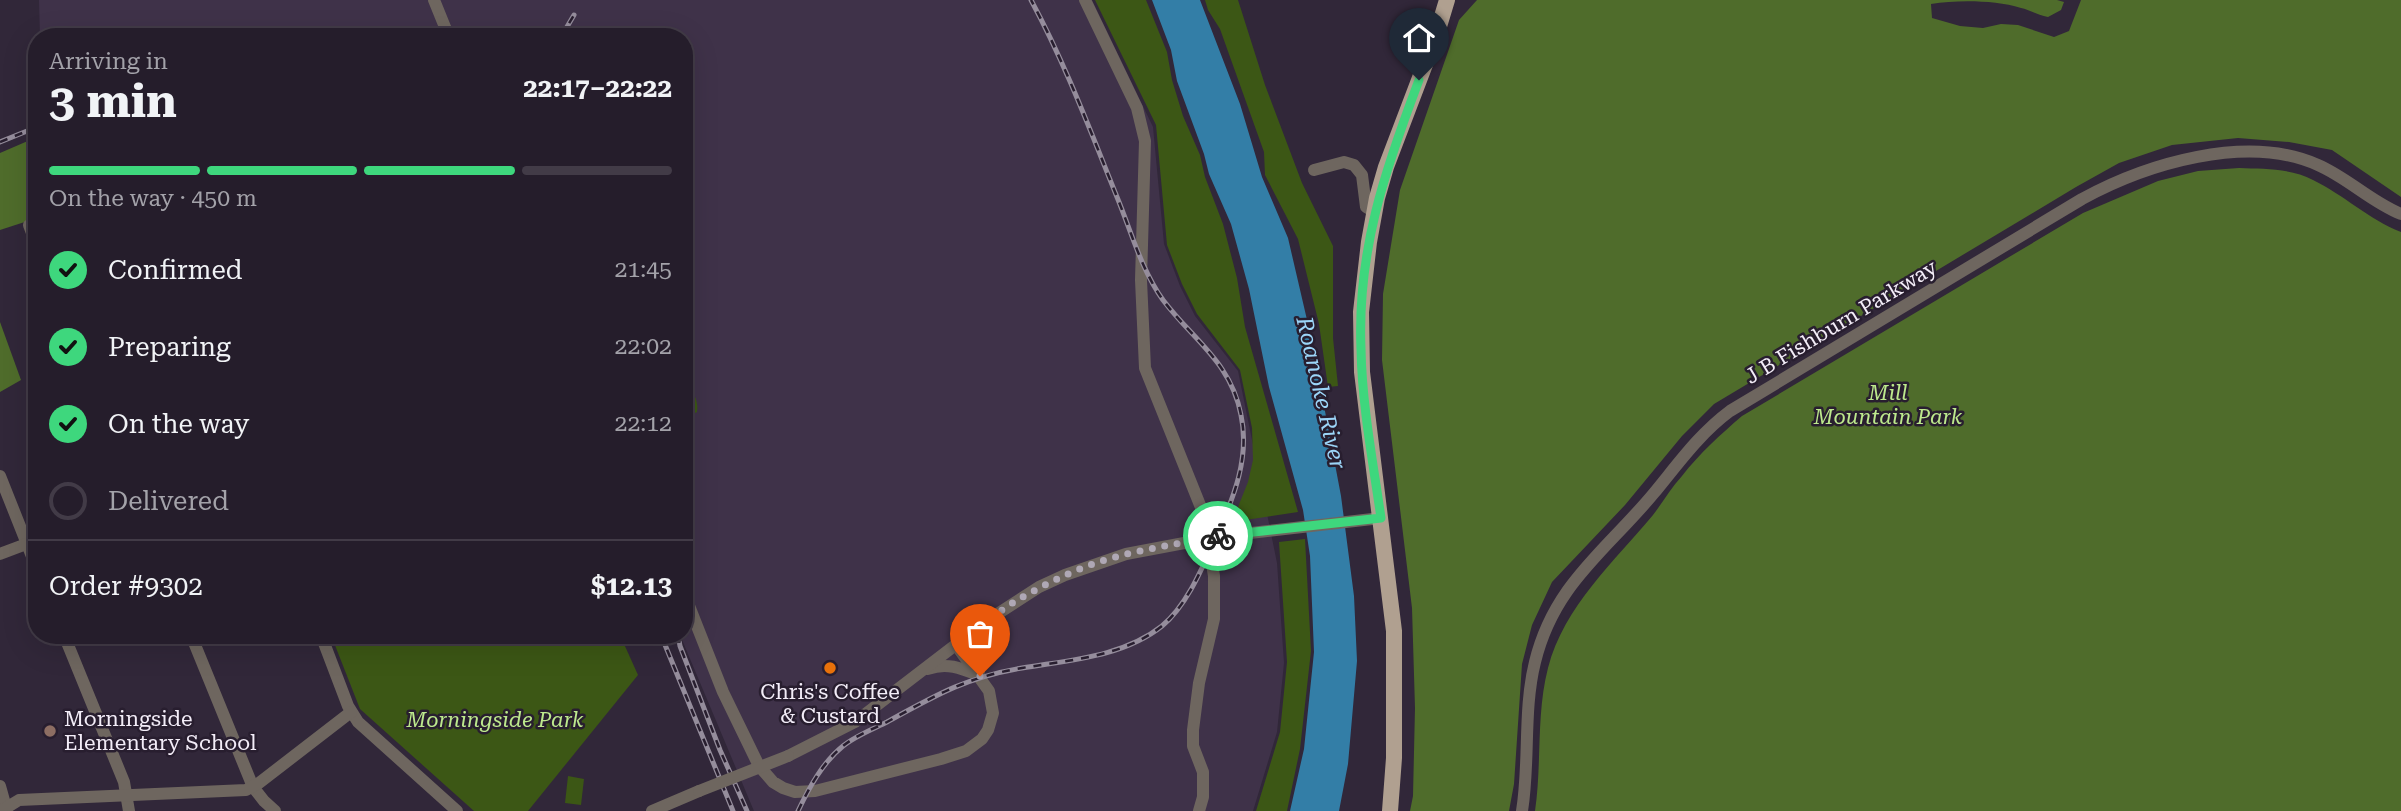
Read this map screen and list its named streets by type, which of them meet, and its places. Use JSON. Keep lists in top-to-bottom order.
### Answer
{
  "streets": {
    "street": ["J B Fishburn Parkway"]
  },
  "water": ["Roanoke River"],
  "parks": ["Mill Mountain Park", "Morningside Park"],
  "places": ["Chris's Coffee & Custard", "Morningside Elementary School"],
  "page": {
    "heading": ["3 min", "Arriving in", "22:17–22:22"],
    "panel": ["Order #9302", "$12.13"],
    "bar": "On the way · 450 m",
    "list": [
      ["Confirmed", "21:45"],
      ["Preparing", "22:02"],
      ["On the way", "22:12"],
      "Delivered"
    ]
  }
}
